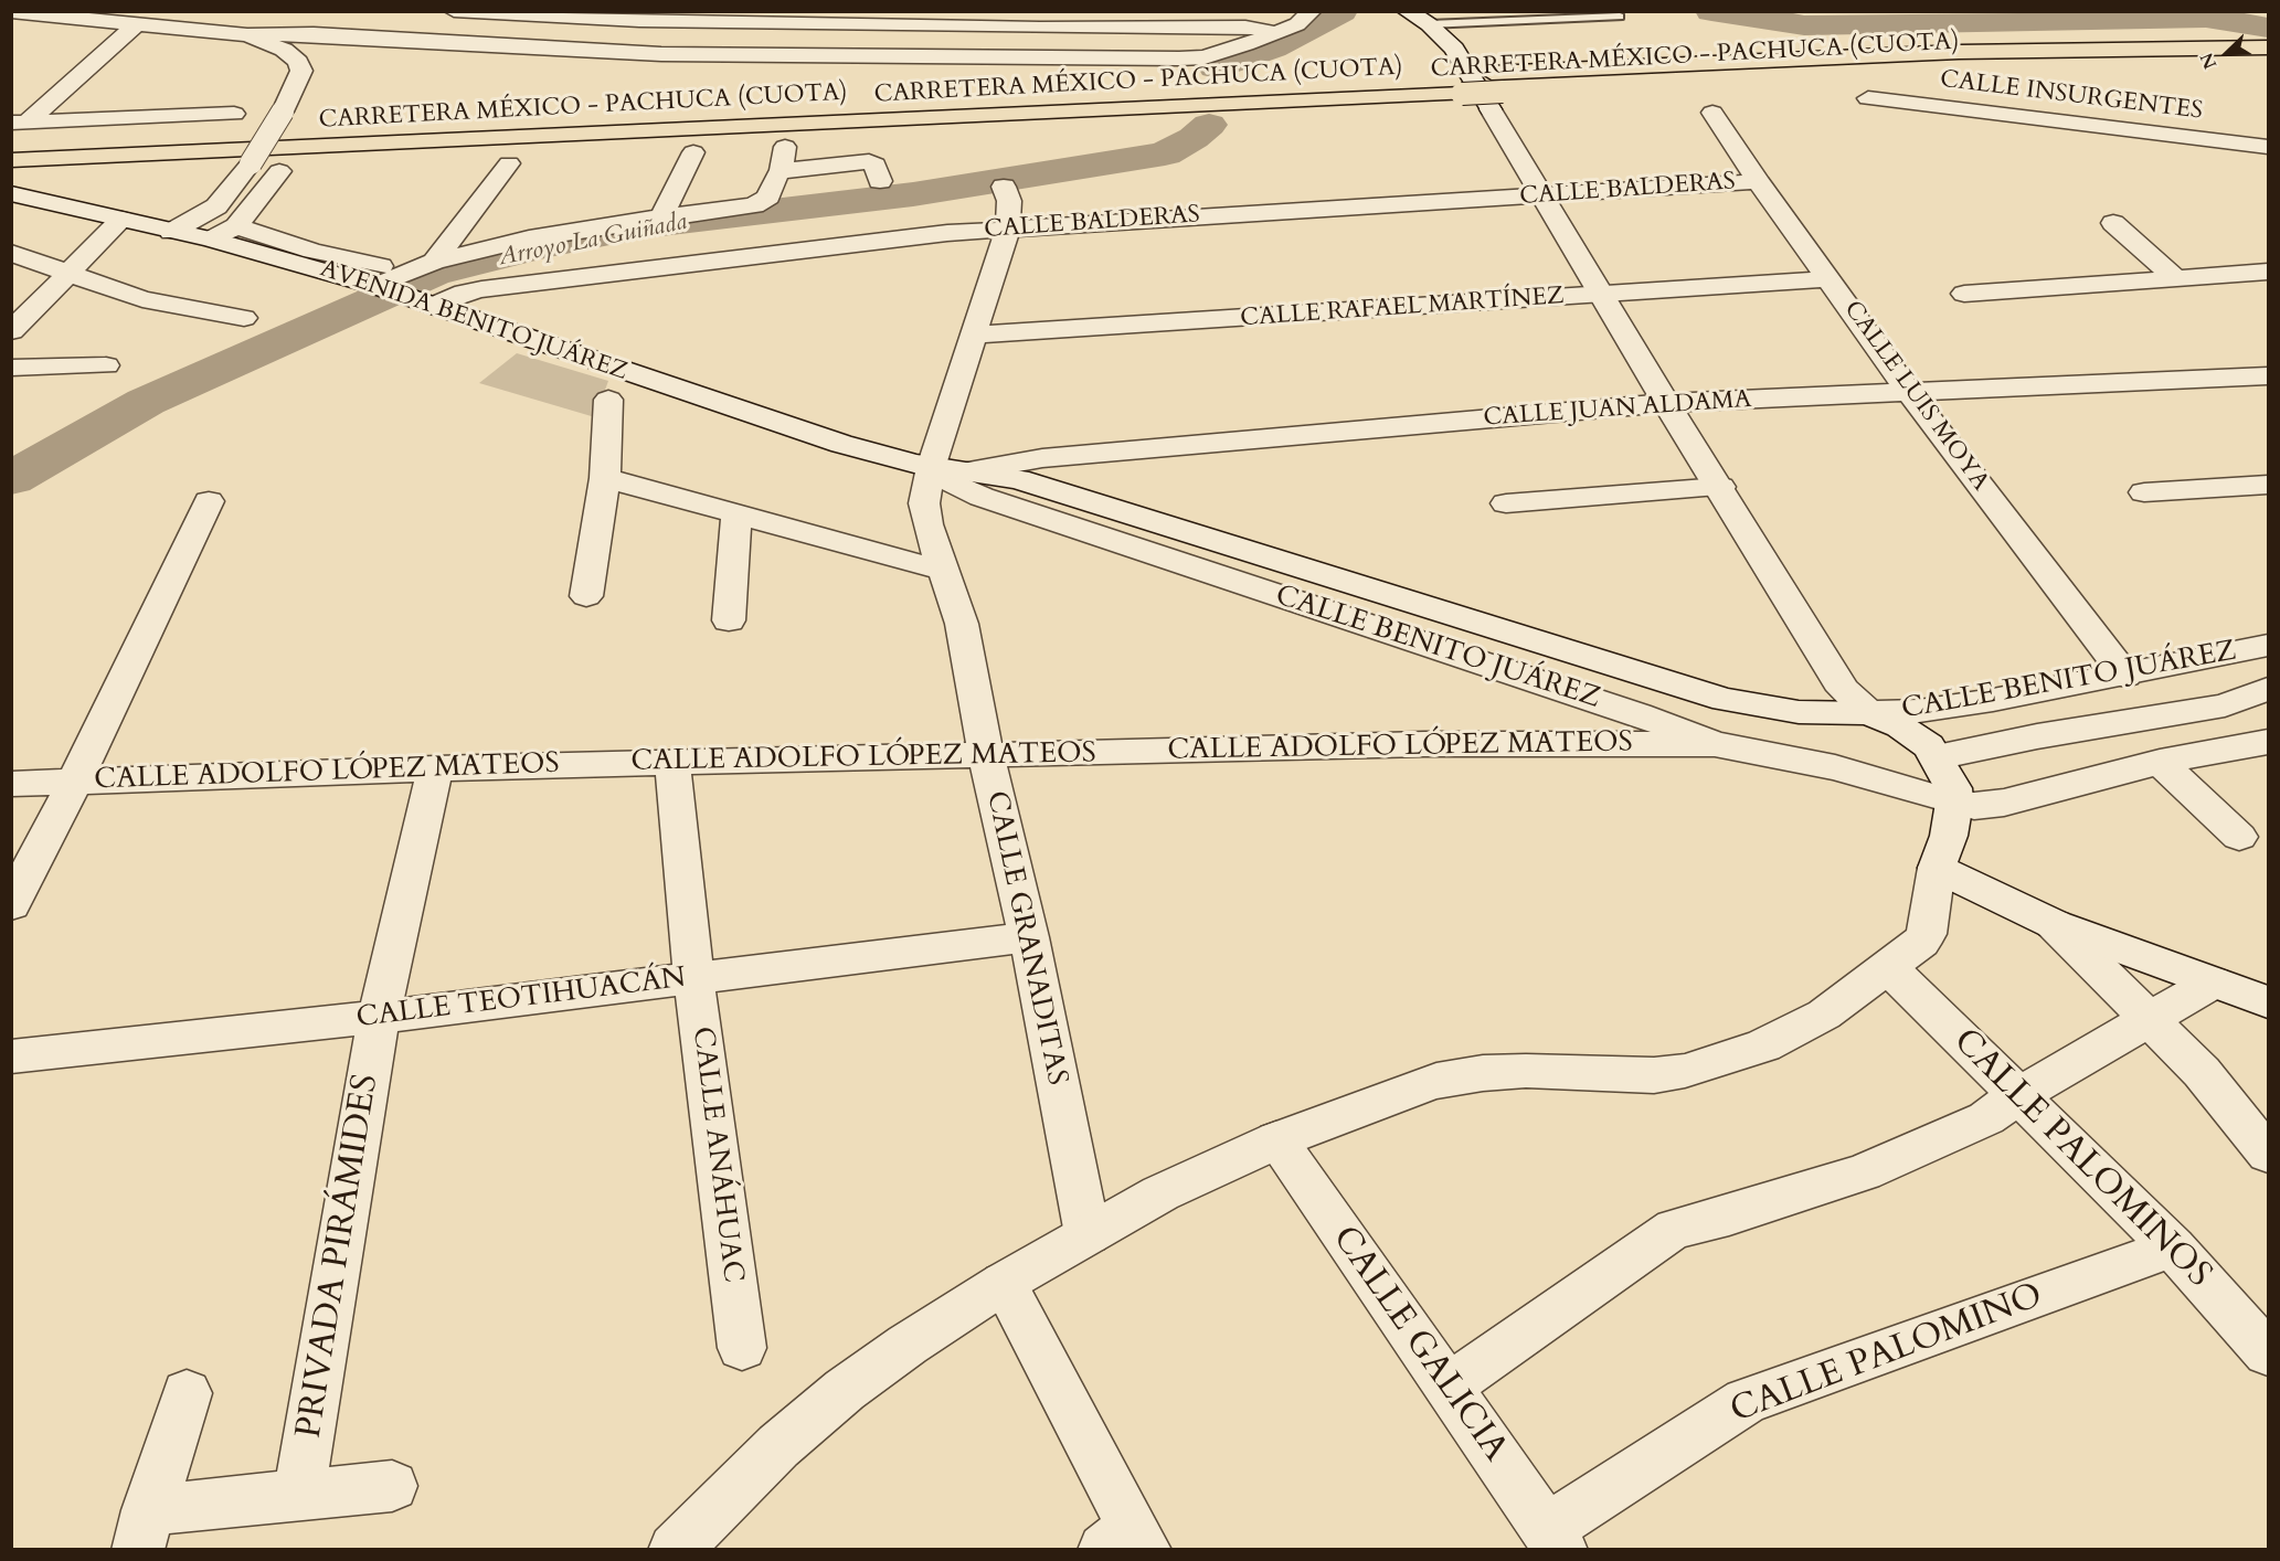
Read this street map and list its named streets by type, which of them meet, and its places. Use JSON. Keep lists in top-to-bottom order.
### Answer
{
  "streets": {
    "highway": ["CARRETERA MÉXICO - PACHUCA (CUOTA)"],
    "street": [
      "CALLE INSURGENTES",
      "CALLE BALDERAS",
      "CALLE RAFAEL MARTÍNEZ",
      "AVENIDA BENITO JUÁREZ",
      "CALLE LUIS MOYA",
      "CALLE JUAN ALDAMA",
      "CALLE BENITO JUÁREZ",
      "CALLE ADOLFO LÓPEZ MATEOS",
      "CALLE GRANADITAS",
      "CALLE TEOTIHUACÁN",
      "CALLE ANÁHUAC",
      "CALLE PALOMINOS",
      "PRIVADA PIRÁMIDES",
      "CALLE GALICIA",
      "CALLE PALOMINO"
    ]
  },
  "crossings": [
    ["CALLE BALDERAS", "AVENIDA BENITO JUÁREZ"],
    ["CALLE BALDERAS", "CALLE LUIS MOYA"],
    ["CALLE BALDERAS", "CALLE GRANADITAS"],
    ["CALLE RAFAEL MARTÍNEZ", "CALLE LUIS MOYA"],
    ["CALLE RAFAEL MARTÍNEZ", "CALLE GRANADITAS"],
    ["AVENIDA BENITO JUÁREZ", "CALLE BENITO JUÁREZ"],
    ["AVENIDA BENITO JUÁREZ", "CALLE GRANADITAS"],
    ["CALLE LUIS MOYA", "CALLE JUAN ALDAMA"],
    ["CALLE LUIS MOYA", "CALLE BENITO JUÁREZ"],
    ["CALLE JUAN ALDAMA", "CALLE BENITO JUÁREZ"],
    ["CALLE BENITO JUÁREZ", "CALLE ADOLFO LÓPEZ MATEOS"],
    ["CALLE BENITO JUÁREZ", "CALLE GRANADITAS"],
    ["CALLE ADOLFO LÓPEZ MATEOS", "CALLE GRANADITAS"],
    ["CALLE ADOLFO LÓPEZ MATEOS", "CALLE ANÁHUAC"],
    ["CALLE ADOLFO LÓPEZ MATEOS", "PRIVADA PIRÁMIDES"],
    ["CALLE GRANADITAS", "CALLE TEOTIHUACÁN"],
    ["CALLE TEOTIHUACÁN", "CALLE ANÁHUAC"],
    ["CALLE TEOTIHUACÁN", "PRIVADA PIRÁMIDES"],
    ["CALLE PALOMINOS", "CALLE PALOMINO"],
    ["CALLE GALICIA", "CALLE PALOMINO"]
  ],
  "water": ["Arroyo La Guiñada"],
  "north": "bottom left"
}
